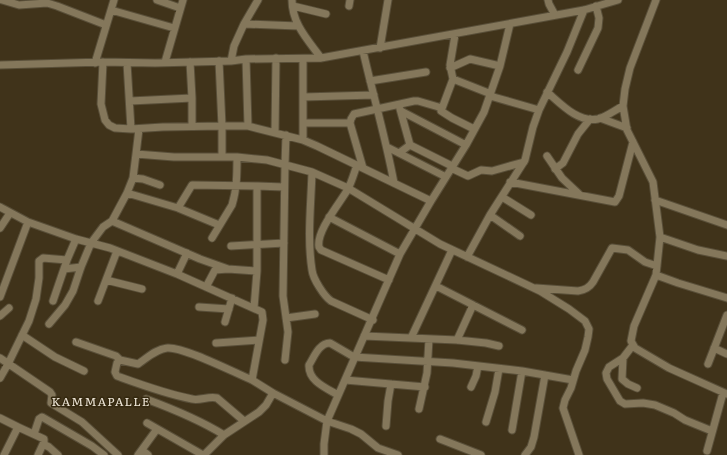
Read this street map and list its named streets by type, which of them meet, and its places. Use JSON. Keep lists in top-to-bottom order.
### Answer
{
  "districts": ["KAMMAPALLE"]
}
